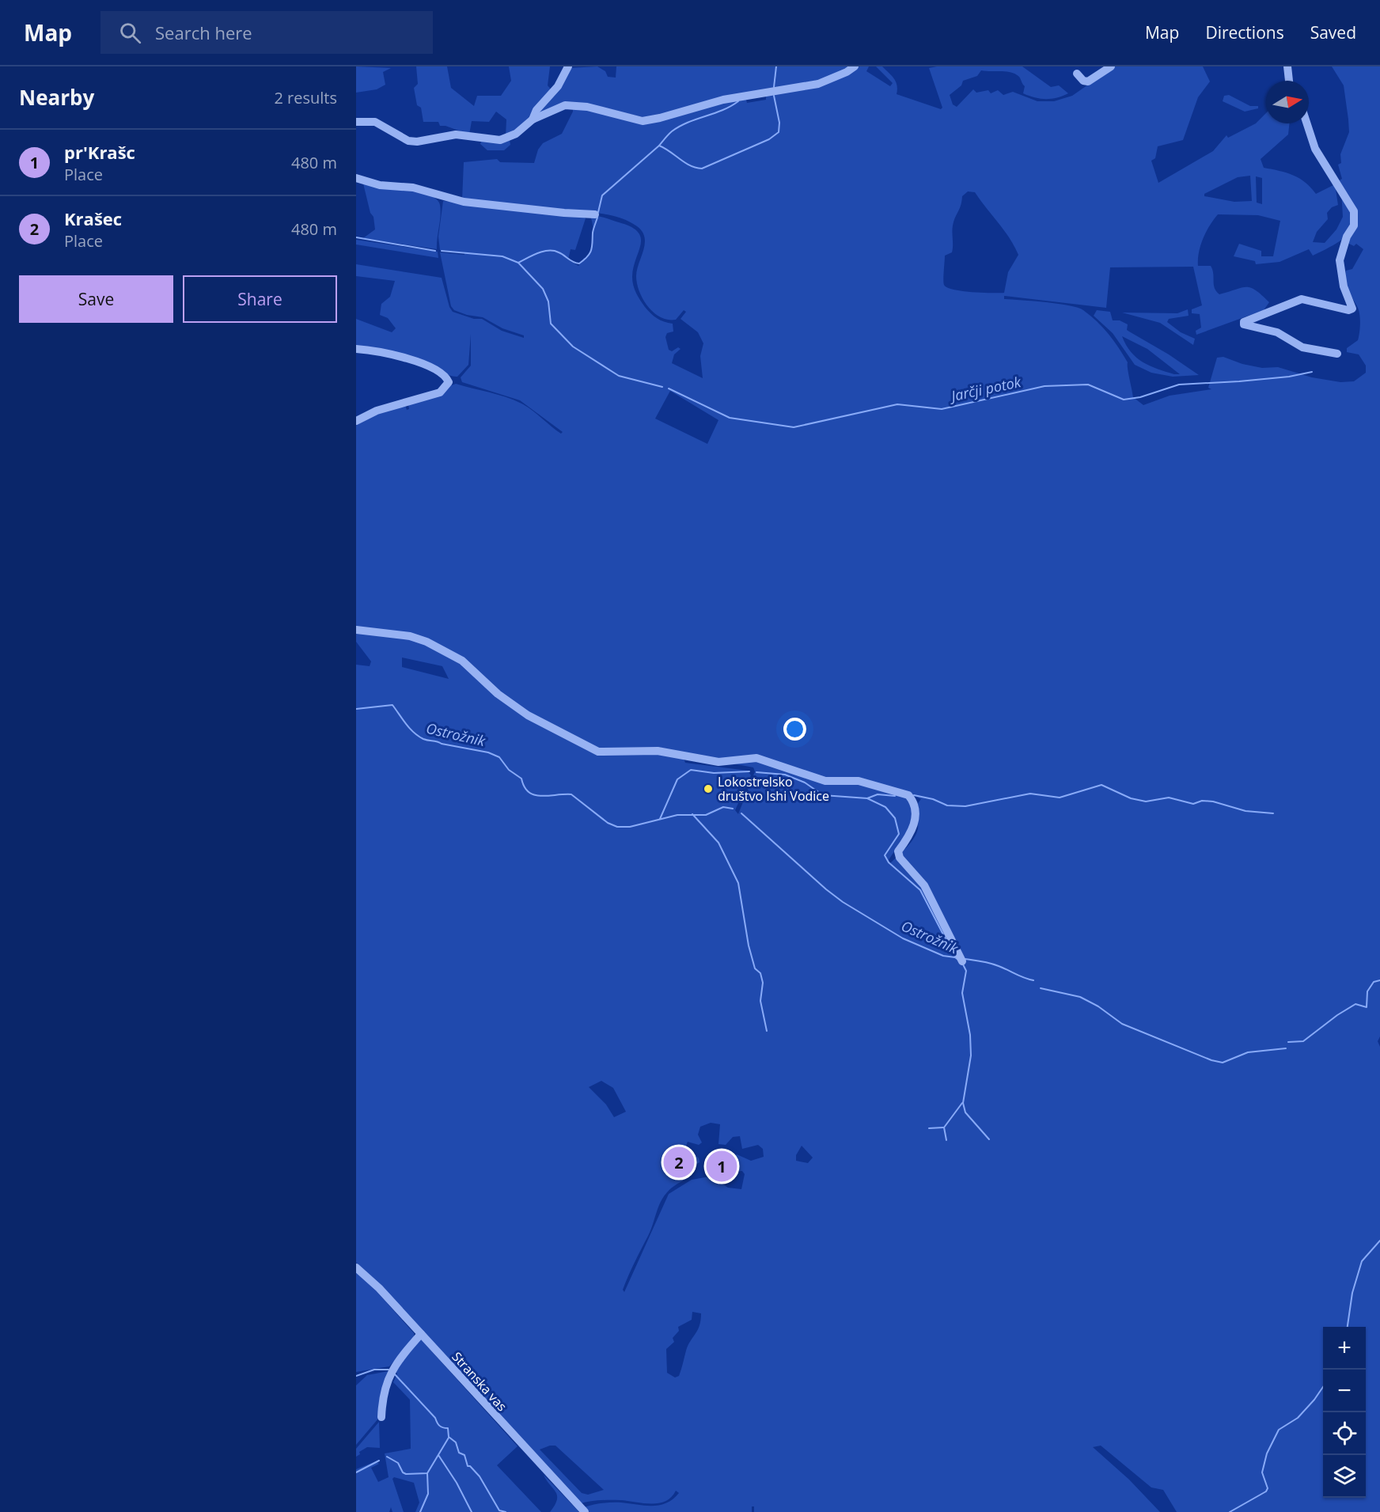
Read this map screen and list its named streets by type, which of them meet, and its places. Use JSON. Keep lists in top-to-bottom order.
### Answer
{
  "streets": {
    "street": ["Stranska vas"]
  },
  "water": ["Jarčji potok", "Ostrožnik"],
  "places": ["Lokostrelsko društvo Ishi Vodice"],
  "north": "right",
  "page": {
    "header": "Map",
    "search": "Search here",
    "nav": ["Map", "Directions", "Saved"],
    "heading": ["Nearby", "2 results"],
    "list": [
      {
        "mark": "1",
        "name": "pr'Krašc",
        "note": "Place",
        "value": "480 m"
      },
      {
        "mark": "2",
        "name": "Krašec",
        "note": "Place",
        "value": "480 m"
      }
    ],
    "buttons": ["Save", "Share"],
    "pins": ["2", "1"],
    "map_buttons": ["+", "−"]
  }
}
